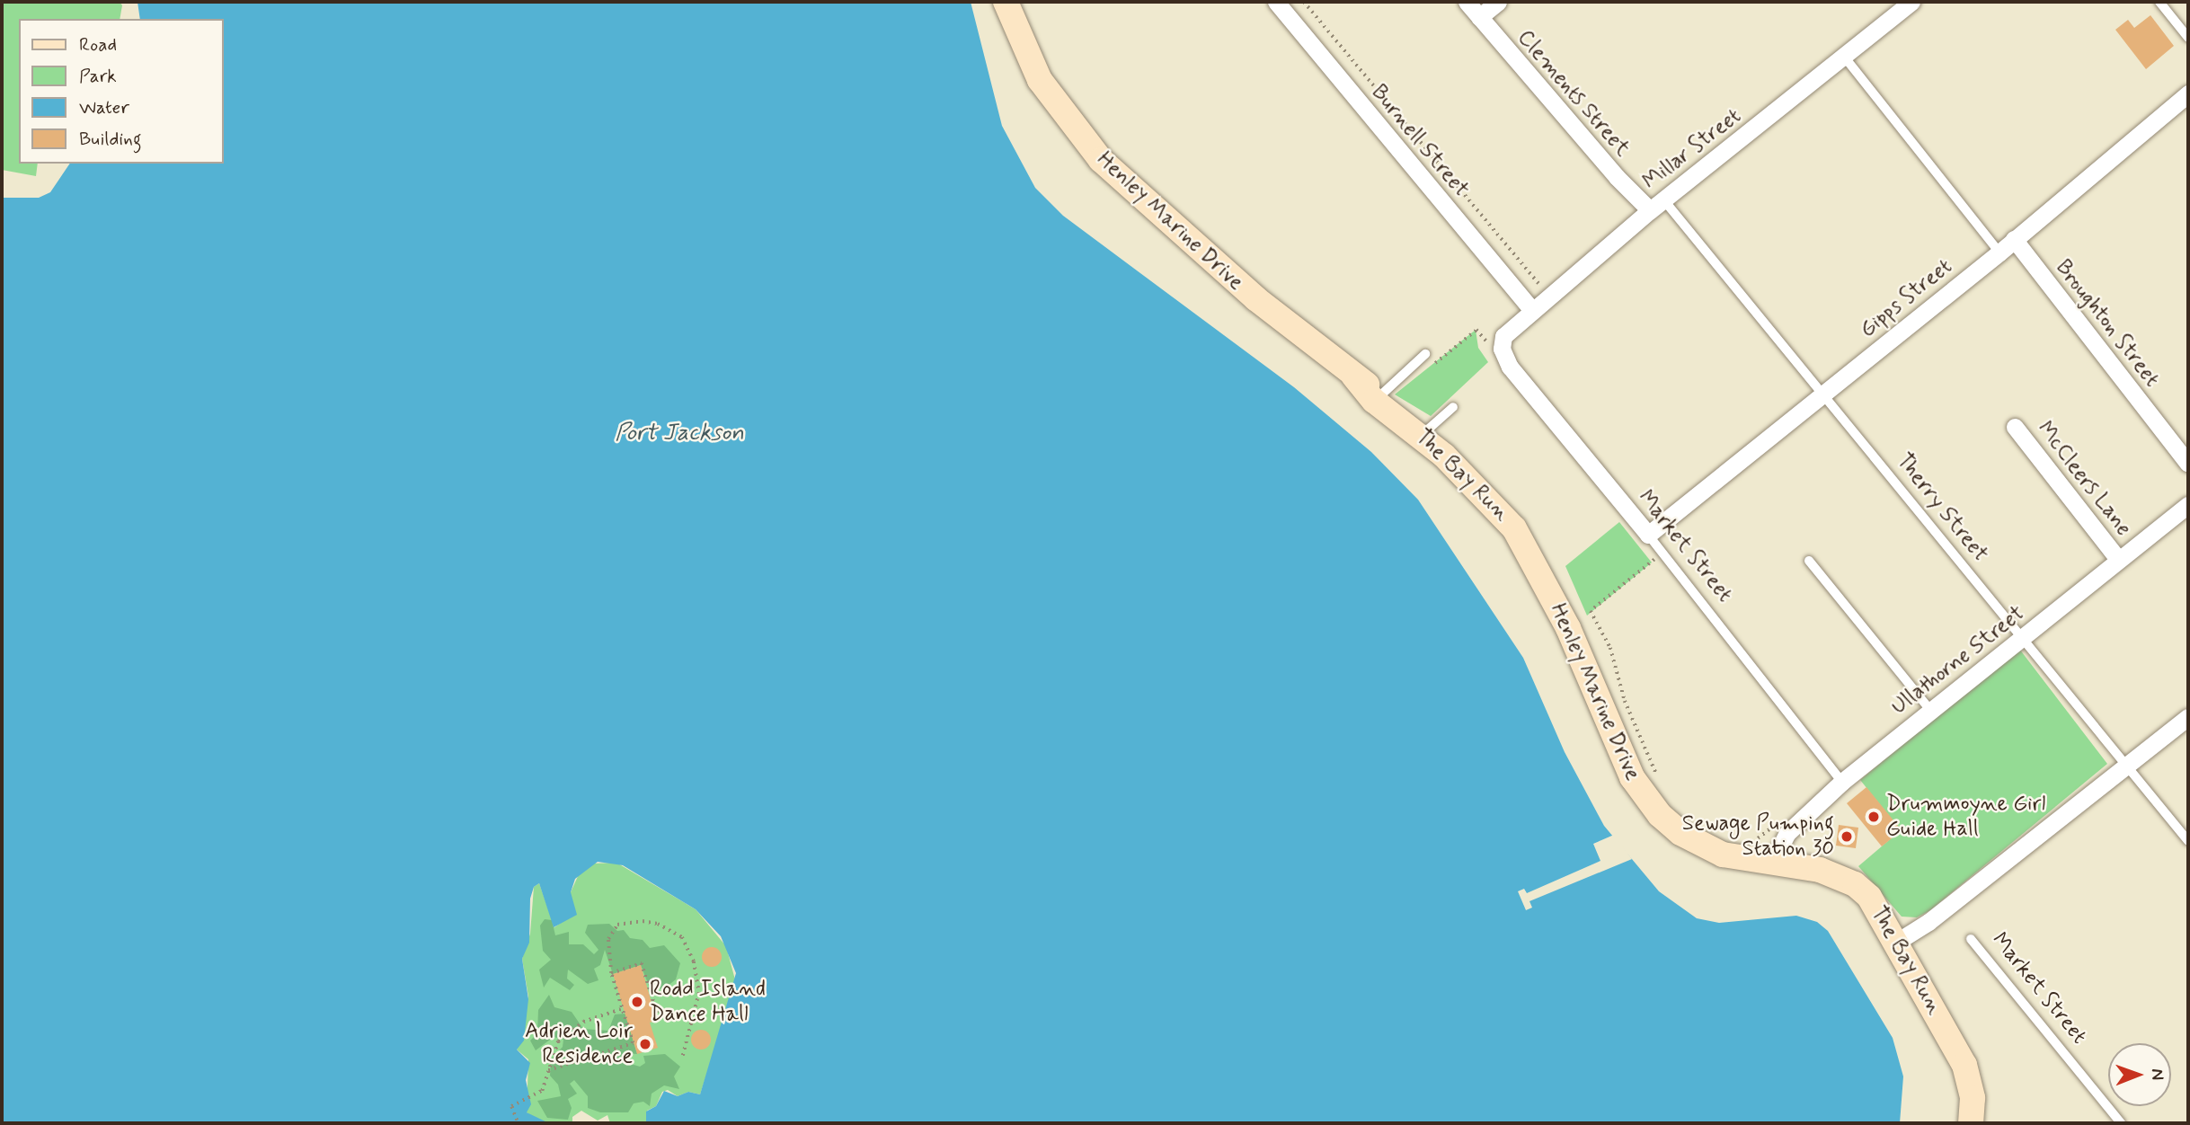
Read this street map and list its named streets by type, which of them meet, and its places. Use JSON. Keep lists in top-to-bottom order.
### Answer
{
  "streets": {
    "main road": ["Henley Marine Drive"],
    "street": [
      "Clements Street",
      "Burnell Street",
      "Millar Street",
      "Gipps Street",
      "Broughton Street",
      "McCleers Lane",
      "Market Street",
      "Ullathorne Street"
    ],
    "lane": ["Therry Street"]
  },
  "crossings": [
    ["Clements Street", "Millar Street"],
    ["Clements Street", "Therry Street"],
    ["Burnell Street", "Millar Street"],
    ["Millar Street", "Therry Street"],
    ["Millar Street", "Market Street"],
    ["Henley Marine Drive", "Ullathorne Street"],
    ["Gipps Street", "Broughton Street"],
    ["Gipps Street", "Therry Street"],
    ["Gipps Street", "Market Street"],
    ["McCleers Lane", "Ullathorne Street"],
    ["Therry Street", "Ullathorne Street"],
    ["Market Street", "Ullathorne Street"]
  ],
  "water": ["Port Jackson"],
  "places": [
    "Drummoyne Girl Guide Hall",
    "Sewage Pumping Station 30",
    "Rodd Island Dance Hall",
    "Adrien Loir Residence"
  ],
  "legend": [
    "Road",
    "Park",
    "Water",
    "Building"
  ],
  "north": "right"
}
